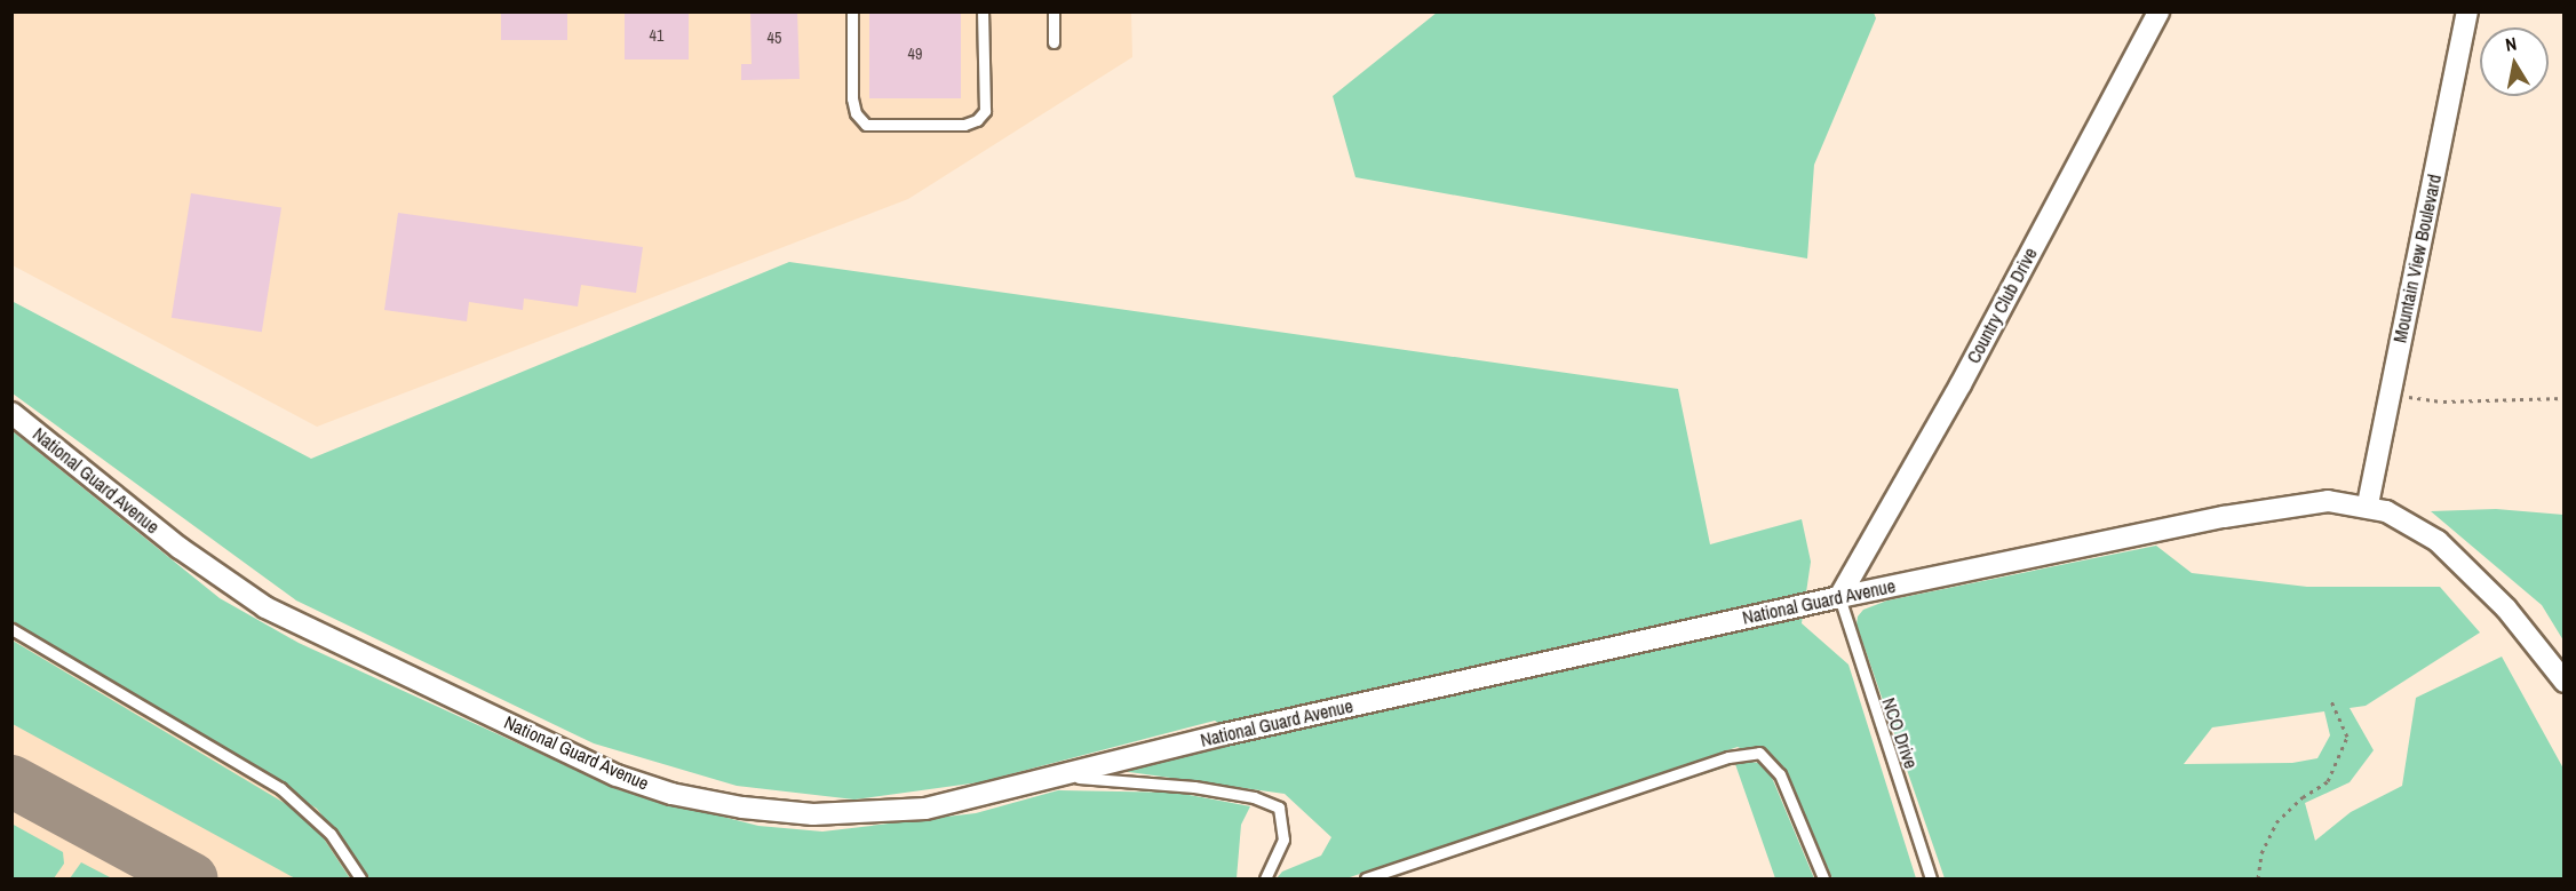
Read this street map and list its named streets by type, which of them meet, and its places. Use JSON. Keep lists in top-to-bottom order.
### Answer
{
  "streets": {
    "street": ["Mountain View Boulevard", "Country Club Drive", "National Guard Avenue"],
    "lane": ["NCO Drive"]
  },
  "crossings": [
    ["Mountain View Boulevard", "National Guard Avenue"],
    ["Country Club Drive", "National Guard Avenue"],
    ["Country Club Drive", "NCO Drive"],
    ["National Guard Avenue", "NCO Drive"]
  ],
  "house_numbers": ["41", "45", "49"],
  "north": "top"
}
